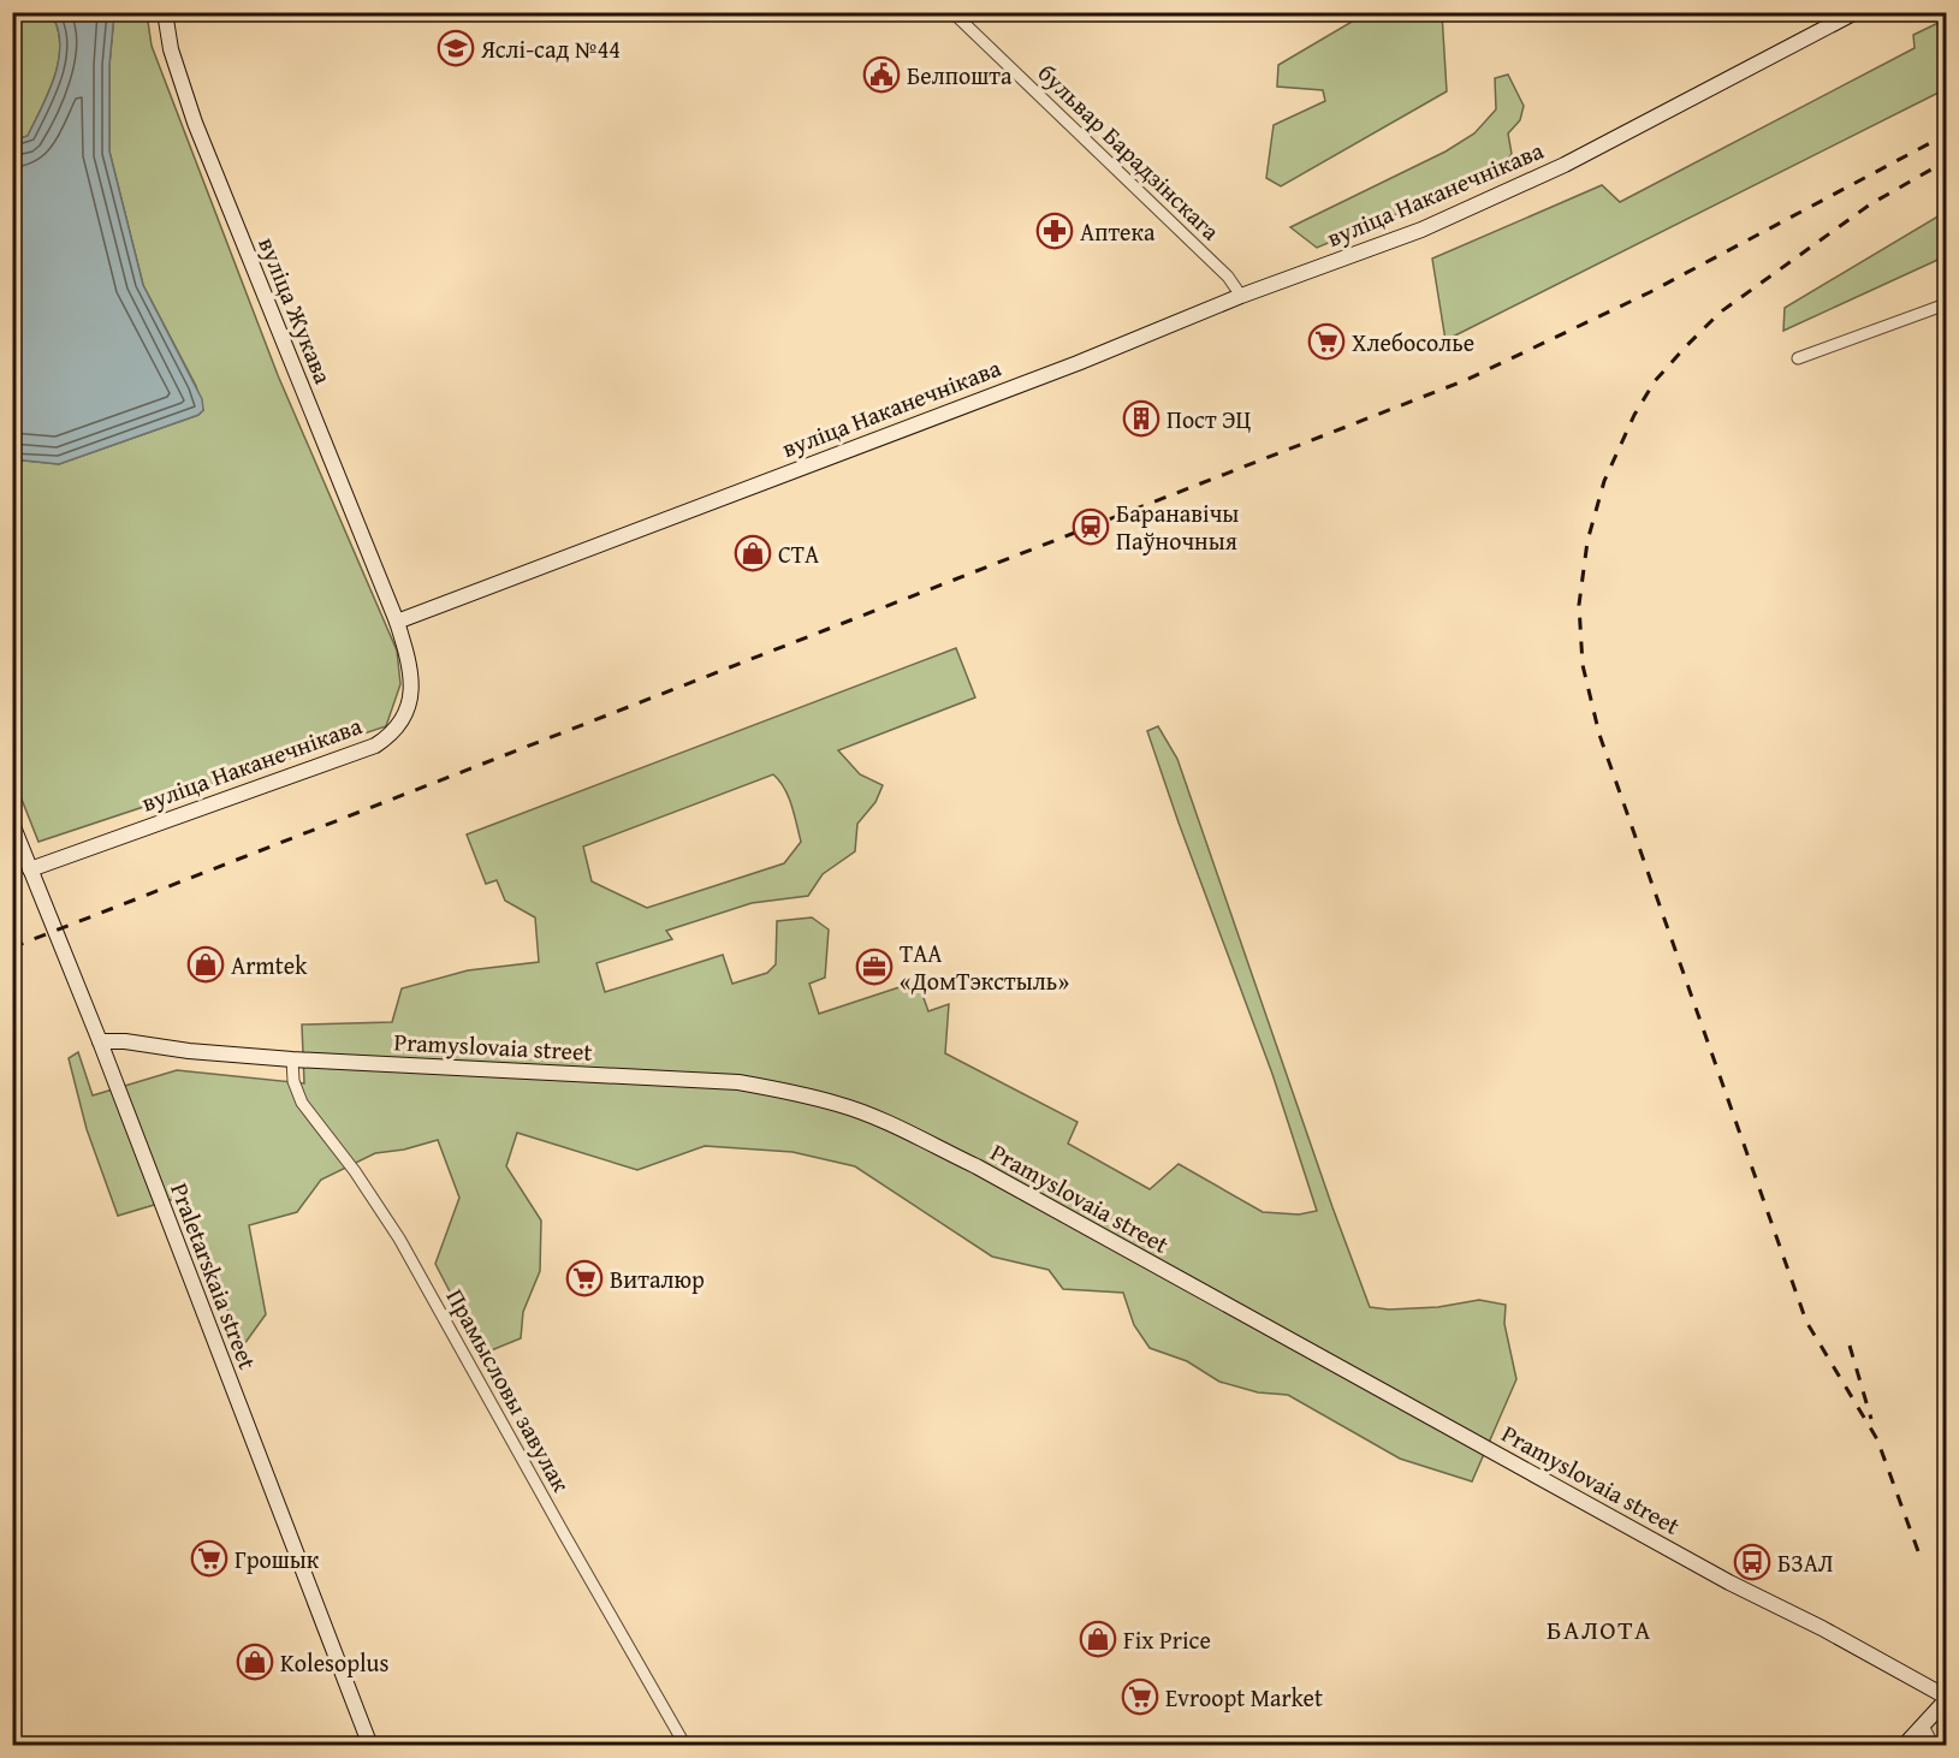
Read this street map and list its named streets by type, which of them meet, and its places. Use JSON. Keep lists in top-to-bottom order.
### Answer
{
  "streets": {
    "main road": [
      "вуліца Наканечнікава",
      "вуліца Жукава",
      "Pramyslovaia street",
      "Praletarskaia street"
    ],
    "street": ["бульвар Барадзінскага", "Прамысловы завулак"]
  },
  "crossings": [
    ["бульвар Барадзінскага", "вуліца Наканечнікава"],
    ["вуліца Наканечнікава", "вуліца Жукава"],
    ["вуліца Наканечнікава", "Praletarskaia street"],
    ["Pramyslovaia street", "Praletarskaia street"],
    ["Pramyslovaia street", "Прамысловы завулак"]
  ],
  "districts": ["БАЛОТА"],
  "places": {
    "school or university": ["Яслі-сад №44"],
    "public building": ["Белпошта"],
    "pharmacy": ["Аптека"],
    "supermarket": [
      "Хлебосолье",
      "Виталюр",
      "Грошык",
      "Evroopt Market"
    ],
    "building": ["Пост ЭЦ"],
    "station": ["Баранавічы Паўночныя"],
    "shop": [
      "СТА",
      "Armtek",
      "Fix Price",
      "Kolesoplus"
    ],
    "office": ["ТАА «ДомТэкстыль»"],
    "bus stop": ["БЗАЛ"]
  }
}
